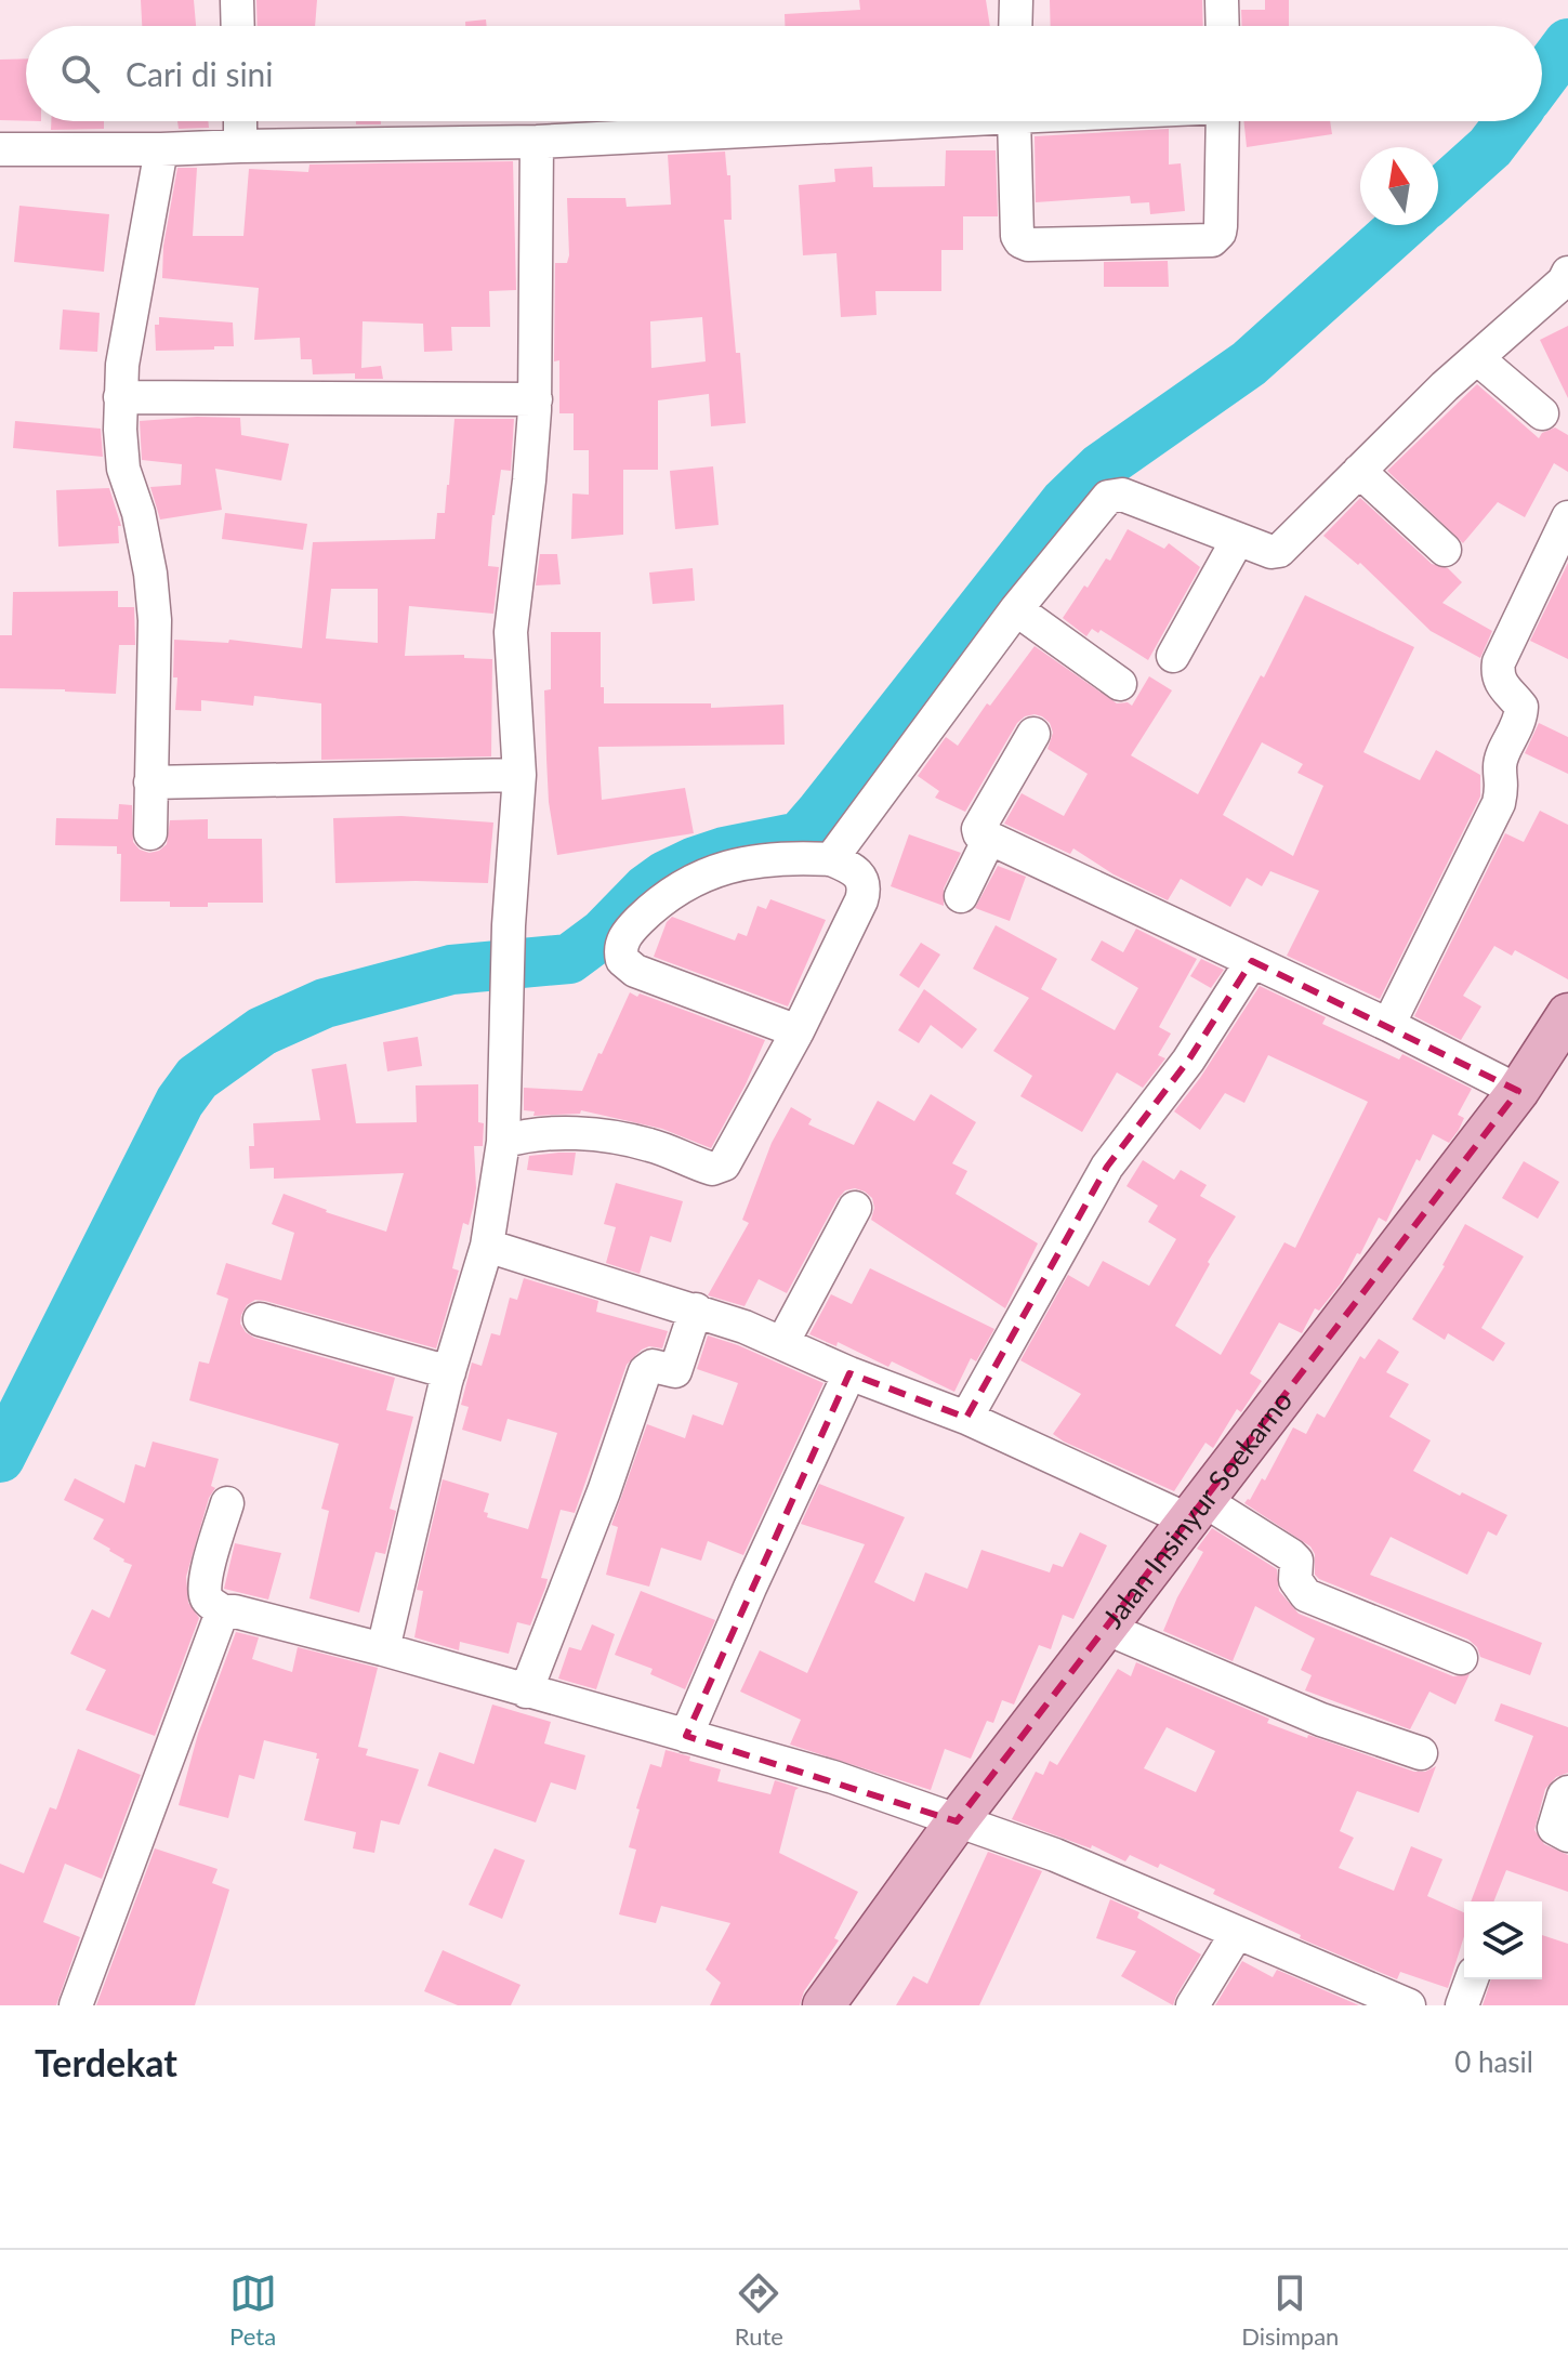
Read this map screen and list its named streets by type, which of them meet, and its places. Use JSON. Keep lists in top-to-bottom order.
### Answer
{
  "streets": {
    "main road": ["Jalan Insinyur Soekarno"]
  },
  "north": "top",
  "page": {
    "search": "Cari di sini",
    "heading": ["Terdekat", "0 hasil"],
    "nav": ["Peta", "Rute", "Disimpan"]
  }
}
